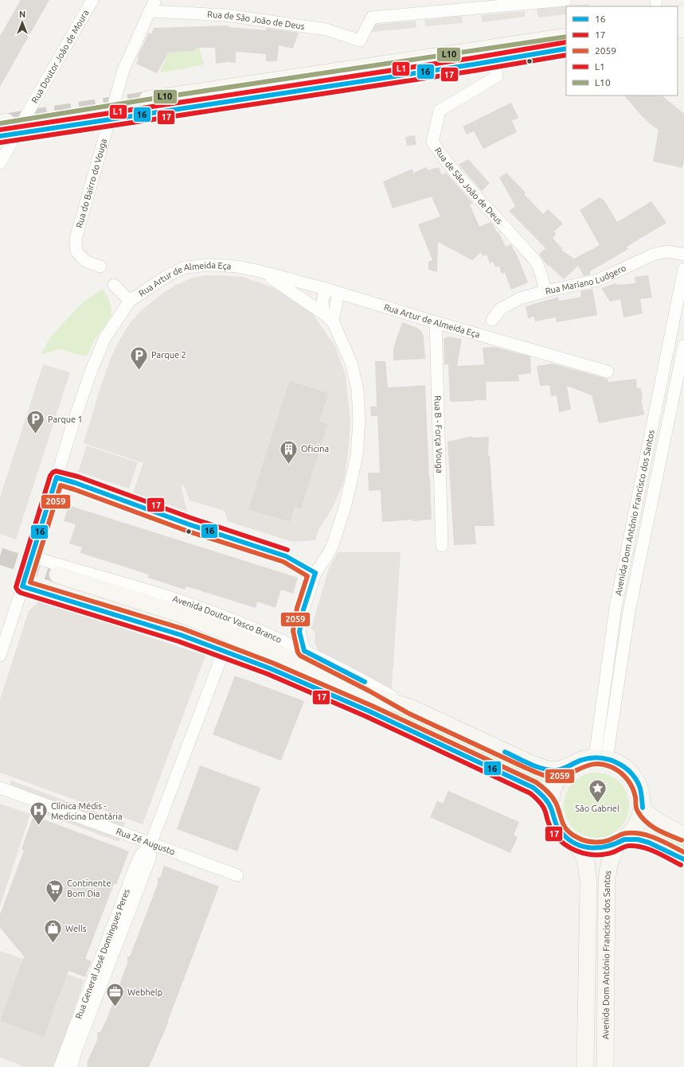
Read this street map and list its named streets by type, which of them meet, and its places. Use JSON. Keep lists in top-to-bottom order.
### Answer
{
  "streets": {
    "main road": ["Avenida Dom António Francisco dos Santos", "Avenida Doutor Vasco Branco"],
    "street": [
      "Rua de São João de Deus",
      "Rua Doutor João de Moura",
      "Rua do Bairro do Vouga",
      "Rua Mariano Ludgero",
      "Rua Artur de Almeida Eça",
      "Rua B - Força Vouga",
      "Rua Zé Augusto",
      "Rua General José Domingues Peres"
    ]
  },
  "crossings": [
    ["Rua de São João de Deus", "Rua do Bairro do Vouga"],
    ["Rua de São João de Deus", "Rua Mariano Ludgero"],
    ["Rua Artur de Almeida Eça", "Rua B - Força Vouga"],
    ["Rua Artur de Almeida Eça", "Avenida Doutor Vasco Branco"],
    ["Avenida Dom António Francisco dos Santos", "Avenida Doutor Vasco Branco"],
    ["Rua Zé Augusto", "Rua General José Domingues Peres"]
  ],
  "places": {
    "parking": ["Parque 2", "Parque 1"],
    "building": ["Oficina"],
    "place": ["São Gabriel"],
    "hospital": ["Clínica Médis - Medicina Dentária"],
    "supermarket": ["Continente Bom Dia"],
    "shop": ["Wells"],
    "office": ["Webhelp"]
  },
  "lines": [
    "transit line L10",
    "transit line L1",
    "transit line 16",
    "transit line 17",
    "transit line 2059"
  ],
  "legend": [
    "16",
    "17",
    "2059",
    "L1",
    "L10"
  ],
  "north": "top"
}
